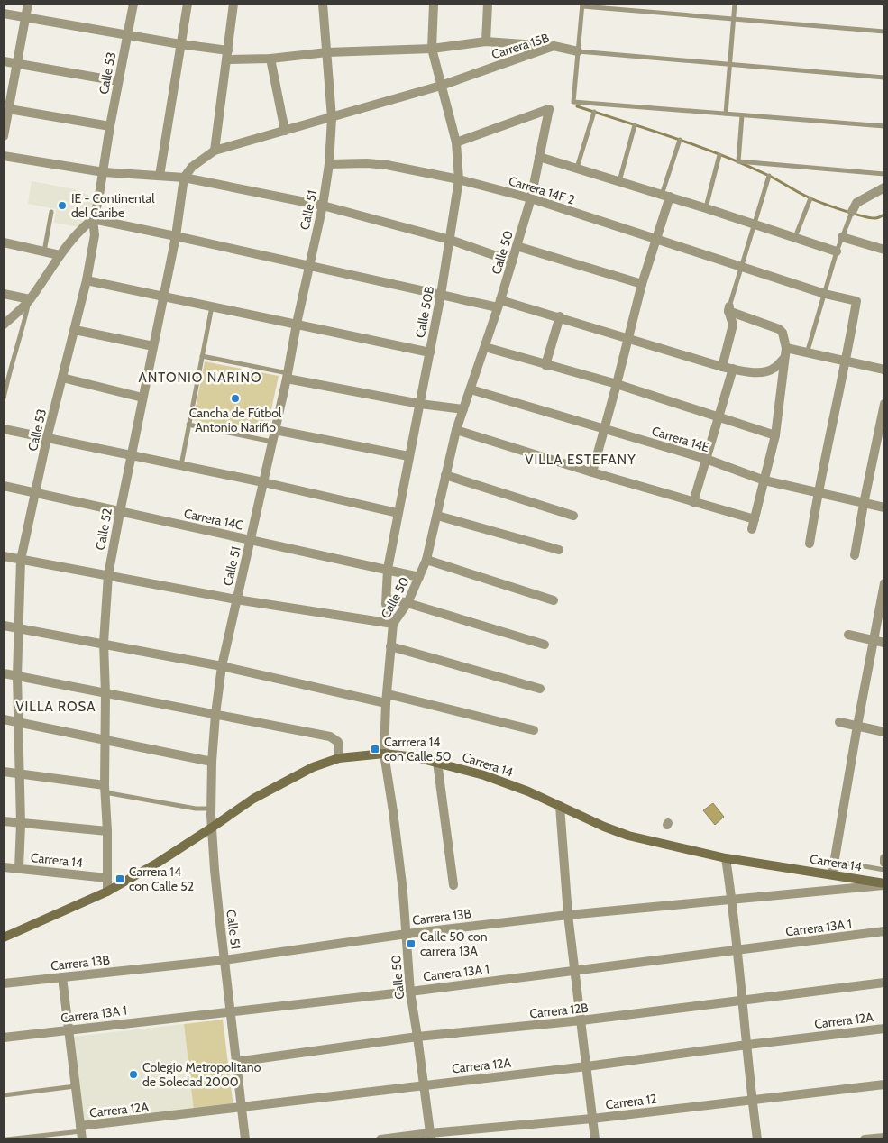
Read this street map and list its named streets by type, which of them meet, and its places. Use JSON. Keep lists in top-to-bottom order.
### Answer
{
  "streets": {
    "main road": ["Carrera 14"],
    "street": [
      "Carrera 15B",
      "Calle 53",
      "Carrera 14F 2",
      "Calle 51",
      "Calle 50",
      "Calle 50B",
      "Carrera 14E",
      "Carrera 14C",
      "Calle 52",
      "Carrera 13B",
      "Carrera 13A 1",
      "Carrera 12B",
      "Carrera 12A",
      "Carrera 12"
    ]
  },
  "crossings": [
    ["Carrera 15B", "Calle 51"],
    ["Carrera 15B", "Calle 50B"],
    ["Carrera 15B", "Calle 52"],
    ["Calle 53", "Carrera 14C"],
    ["Calle 53", "Carrera 14"],
    ["Carrera 14F 2", "Calle 51"],
    ["Carrera 14F 2", "Calle 50"],
    ["Carrera 14F 2", "Calle 50B"],
    ["Calle 51", "Carrera 14C"],
    ["Calle 51", "Carrera 14"],
    ["Calle 51", "Carrera 13B"],
    ["Calle 51", "Carrera 13A 1"],
    ["Calle 51", "Carrera 12B"],
    ["Calle 51", "Carrera 12A"],
    ["Calle 50", "Calle 50B"],
    ["Calle 50", "Carrera 14E"],
    ["Calle 50", "Carrera 14C"],
    ["Calle 50", "Carrera 14"],
    ["Calle 50", "Carrera 13B"],
    ["Calle 50", "Carrera 13A 1"],
    ["Calle 50", "Carrera 12B"],
    ["Calle 50", "Carrera 12A"],
    ["Calle 50", "Carrera 12"],
    ["Calle 50B", "Carrera 14C"],
    ["Carrera 14C", "Calle 52"],
    ["Calle 52", "Carrera 14"],
    ["Carrera 14", "Carrera 13B"]
  ],
  "districts": ["ANTONIO NARIÑO", "VILLA ESTEFANY", "VILLA ROSA"],
  "places": {
    "other": ["IE - Continental del Caribe", "Cancha de Fútbol Antonio Nariño", "Colegio Metropolitano de Soledad 2000"],
    "transit": ["Carrrera 14 con Calle 50", "Carrera 14 con Calle 52", "Calle 50 con carrera 13A"]
  }
}
